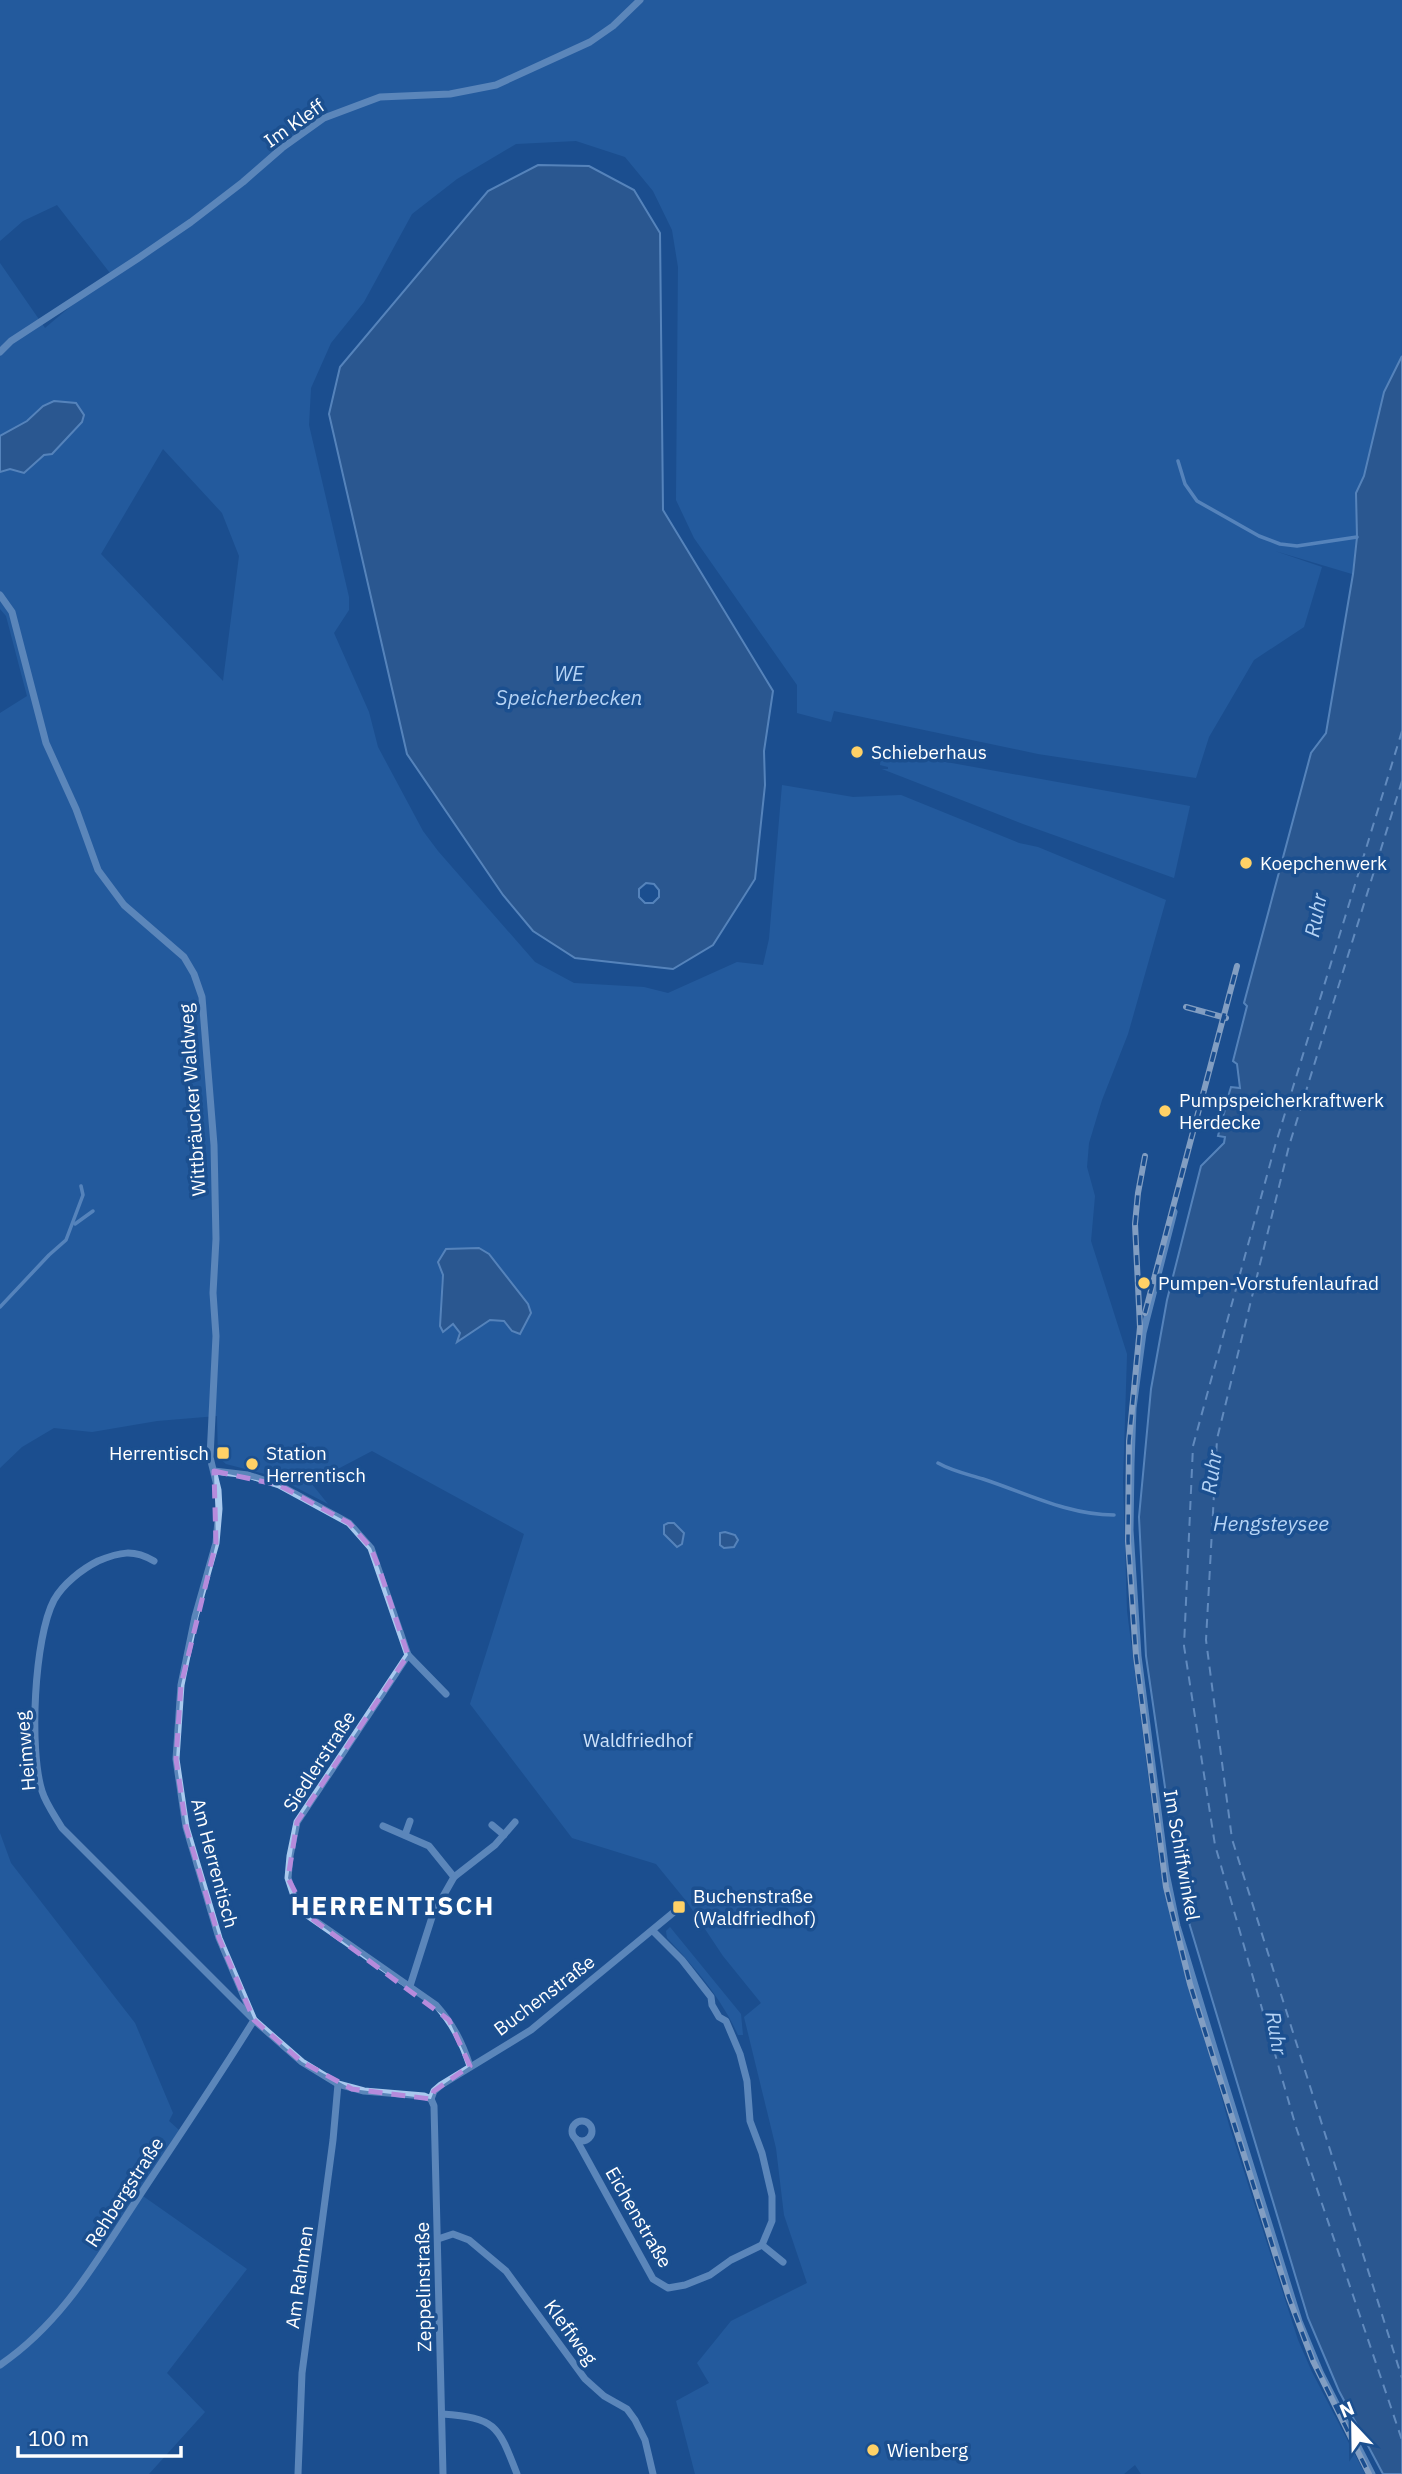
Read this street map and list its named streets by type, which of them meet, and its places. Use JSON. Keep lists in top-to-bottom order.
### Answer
{
  "streets": {
    "street": [
      "Im Kleff",
      "Wittbräucker Waldweg",
      "Heimweg",
      "Siedlerstraße",
      "Im Schiffwinkel",
      "Am Herrentisch",
      "Buchenstraße",
      "Rehbergstraße",
      "Eichenstraße",
      "Am Rahmen",
      "Zeppelinstraße",
      "Kleffweg"
    ]
  },
  "crossings": [
    ["Wittbräucker Waldweg", "Am Herrentisch"],
    ["Heimweg", "Am Herrentisch"],
    ["Heimweg", "Rehbergstraße"],
    ["Siedlerstraße", "Buchenstraße"],
    ["Am Herrentisch", "Buchenstraße"],
    ["Am Herrentisch", "Rehbergstraße"],
    ["Am Herrentisch", "Am Rahmen"],
    ["Am Herrentisch", "Zeppelinstraße"],
    ["Buchenstraße", "Zeppelinstraße"],
    ["Zeppelinstraße", "Kleffweg"]
  ],
  "districts": ["HERRENTISCH"],
  "water": ["WE Speicherbecken", "Ruhr", "Hengsteysee"],
  "parks": ["Waldfriedhof"],
  "places": {
    "other": [
      "Schieberhaus",
      "Koepchenwerk",
      "Pumpspeicherkraftwerk Herdecke",
      "Pumpen-Vorstufenlaufrad",
      "Station Herrentisch",
      "Wienberg"
    ],
    "transit": ["Herrentisch", "Buchenstraße (Waldfriedhof)"]
  },
  "scale_bar": "100 m",
  "north": "top"
}
